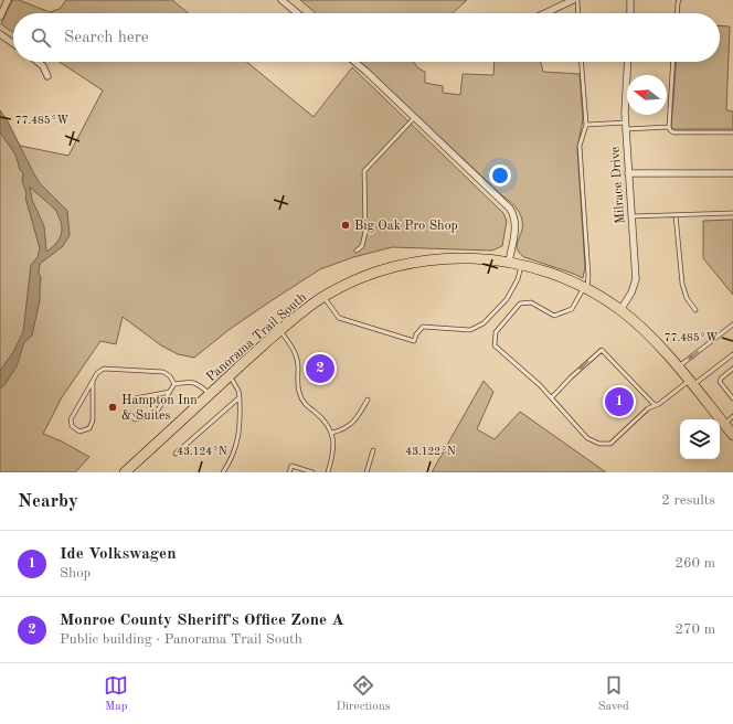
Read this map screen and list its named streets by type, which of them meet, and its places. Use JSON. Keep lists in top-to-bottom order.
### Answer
{
  "streets": {
    "main road": ["Panorama Trail South"],
    "street": ["Milrace Drive"]
  },
  "crossings": [
    ["Milrace Drive", "Panorama Trail South"]
  ],
  "places": ["Big Oak Pro Shop", "Hampton Inn & Suites"],
  "north": "left",
  "page": {
    "search": "Search here",
    "pins": ["2", "1"],
    "heading": ["Nearby", "2 results"],
    "list": [
      {
        "mark": "1",
        "name": "Ide Volkswagen",
        "note": "Shop",
        "value": "260 m"
      },
      {
        "mark": "2",
        "name": "Monroe County Sheriff's Office Zone A",
        "note": "Public building · Panorama Trail South",
        "value": "270 m"
      }
    ],
    "nav": ["Map", "Directions", "Saved"]
  },
  "coordinates": ["77.485°W", "43.124°N", "43.122°N"]
}
